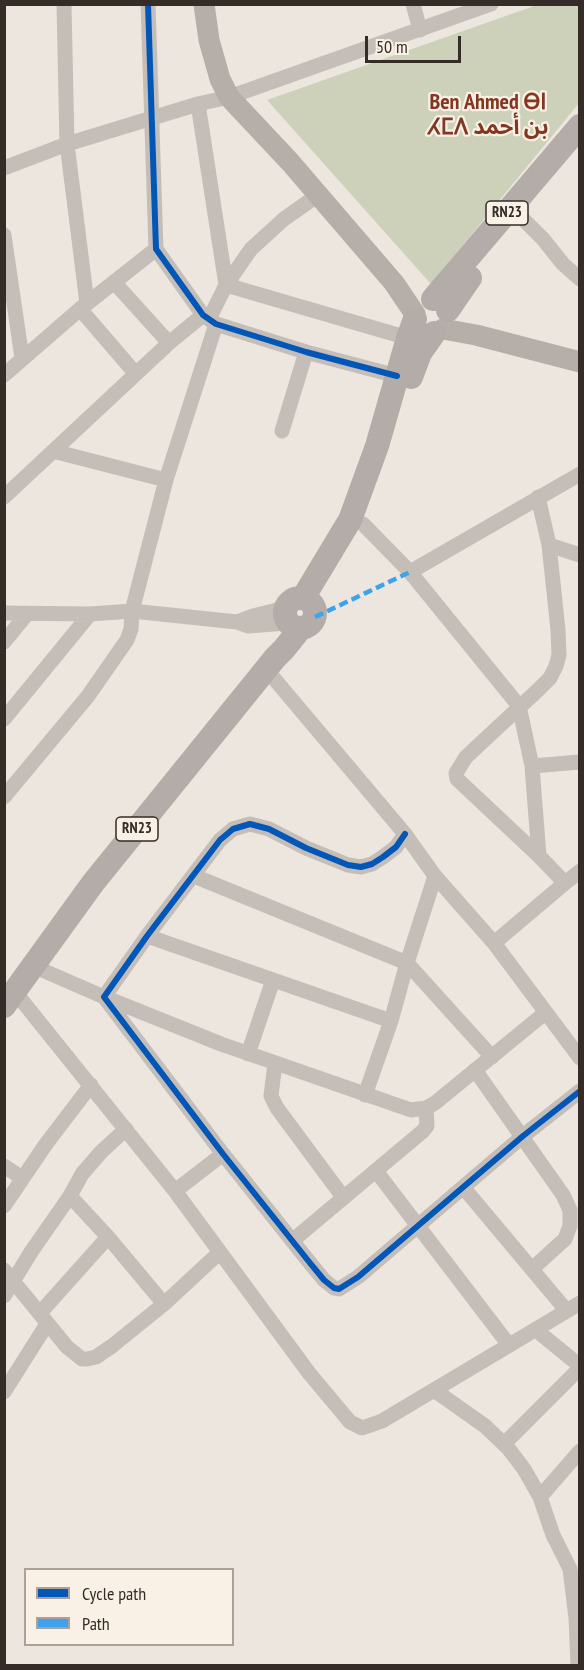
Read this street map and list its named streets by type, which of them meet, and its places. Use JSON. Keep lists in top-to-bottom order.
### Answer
{
  "streets": {
    "main road": ["RN23"]
  },
  "districts": ["Ben Ahmed ⴱⵏ ⵃⵎⴷ بن أحمد"],
  "legend": ["Cycle path", "Path"],
  "scale_bar": "50 m"
}
